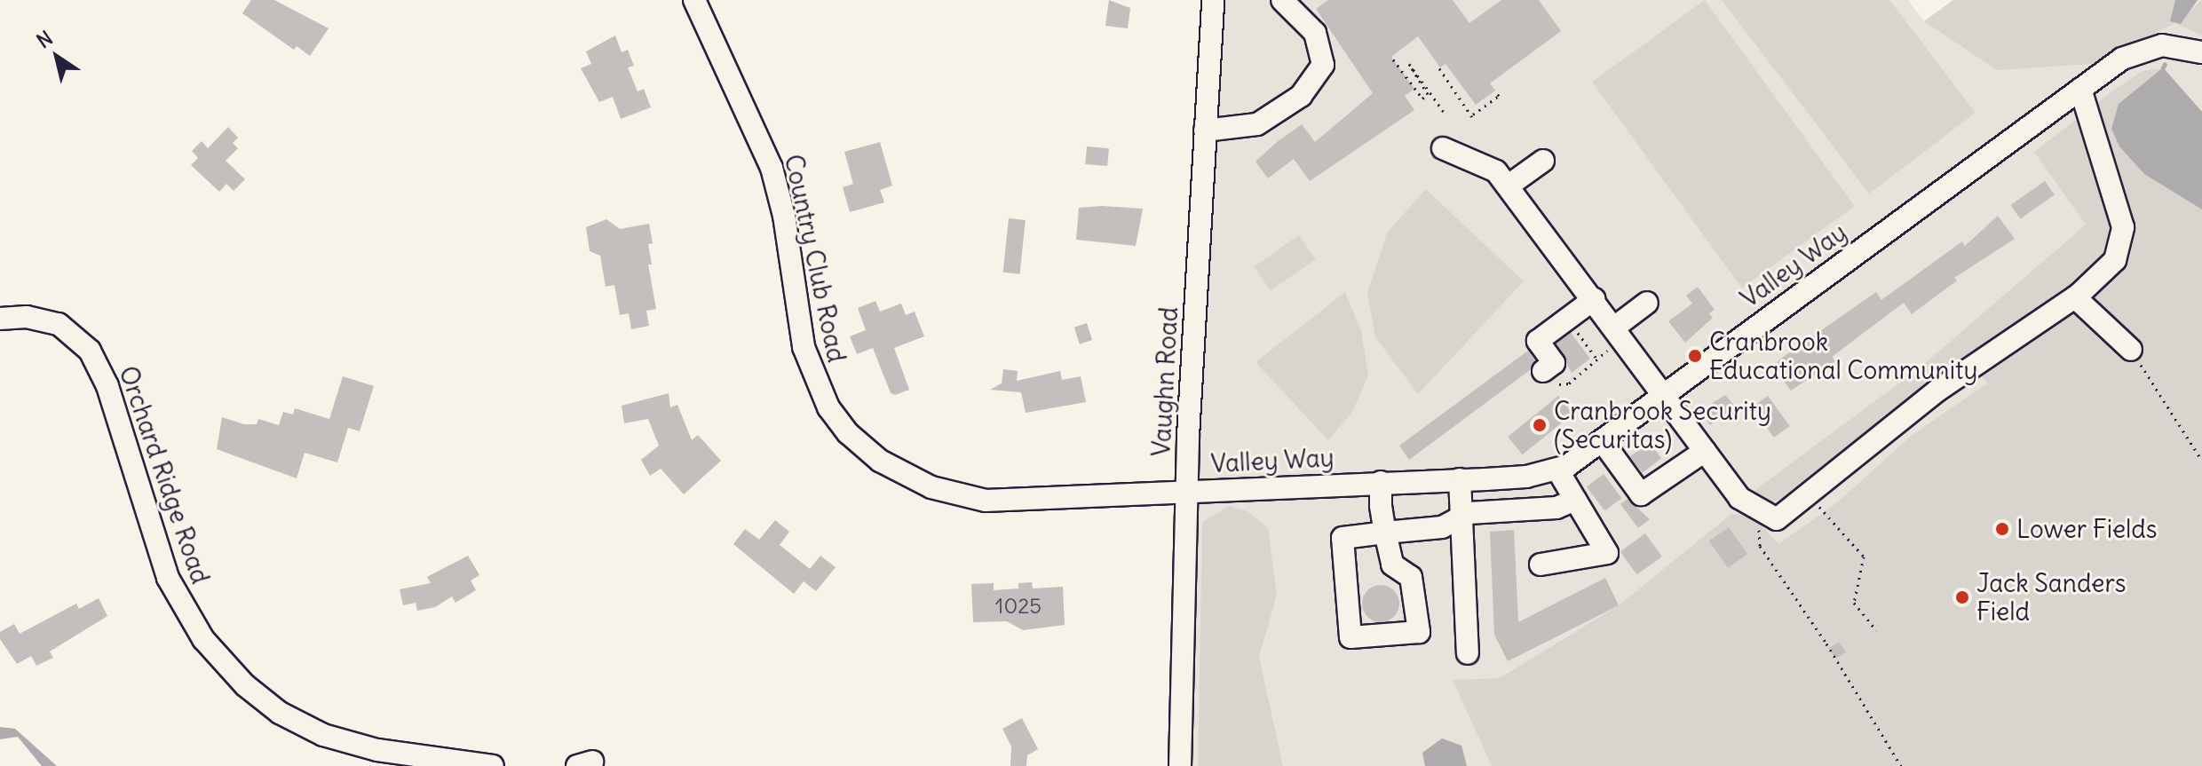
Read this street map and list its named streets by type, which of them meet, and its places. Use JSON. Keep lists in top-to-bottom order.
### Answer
{
  "streets": {
    "street": [
      "Country Club Road",
      "Valley Way",
      "Vaughn Road",
      "Orchard Ridge Road"
    ]
  },
  "crossings": [
    ["Country Club Road", "Valley Way"],
    ["Country Club Road", "Vaughn Road"],
    ["Valley Way", "Vaughn Road"]
  ],
  "places": [
    "Cranbrook Educational Community",
    "Cranbrook Security (Securitas)",
    "Lower Fields",
    "Jack Sanders Field"
  ],
  "house_numbers": ["1025"],
  "north": "top left"
}
